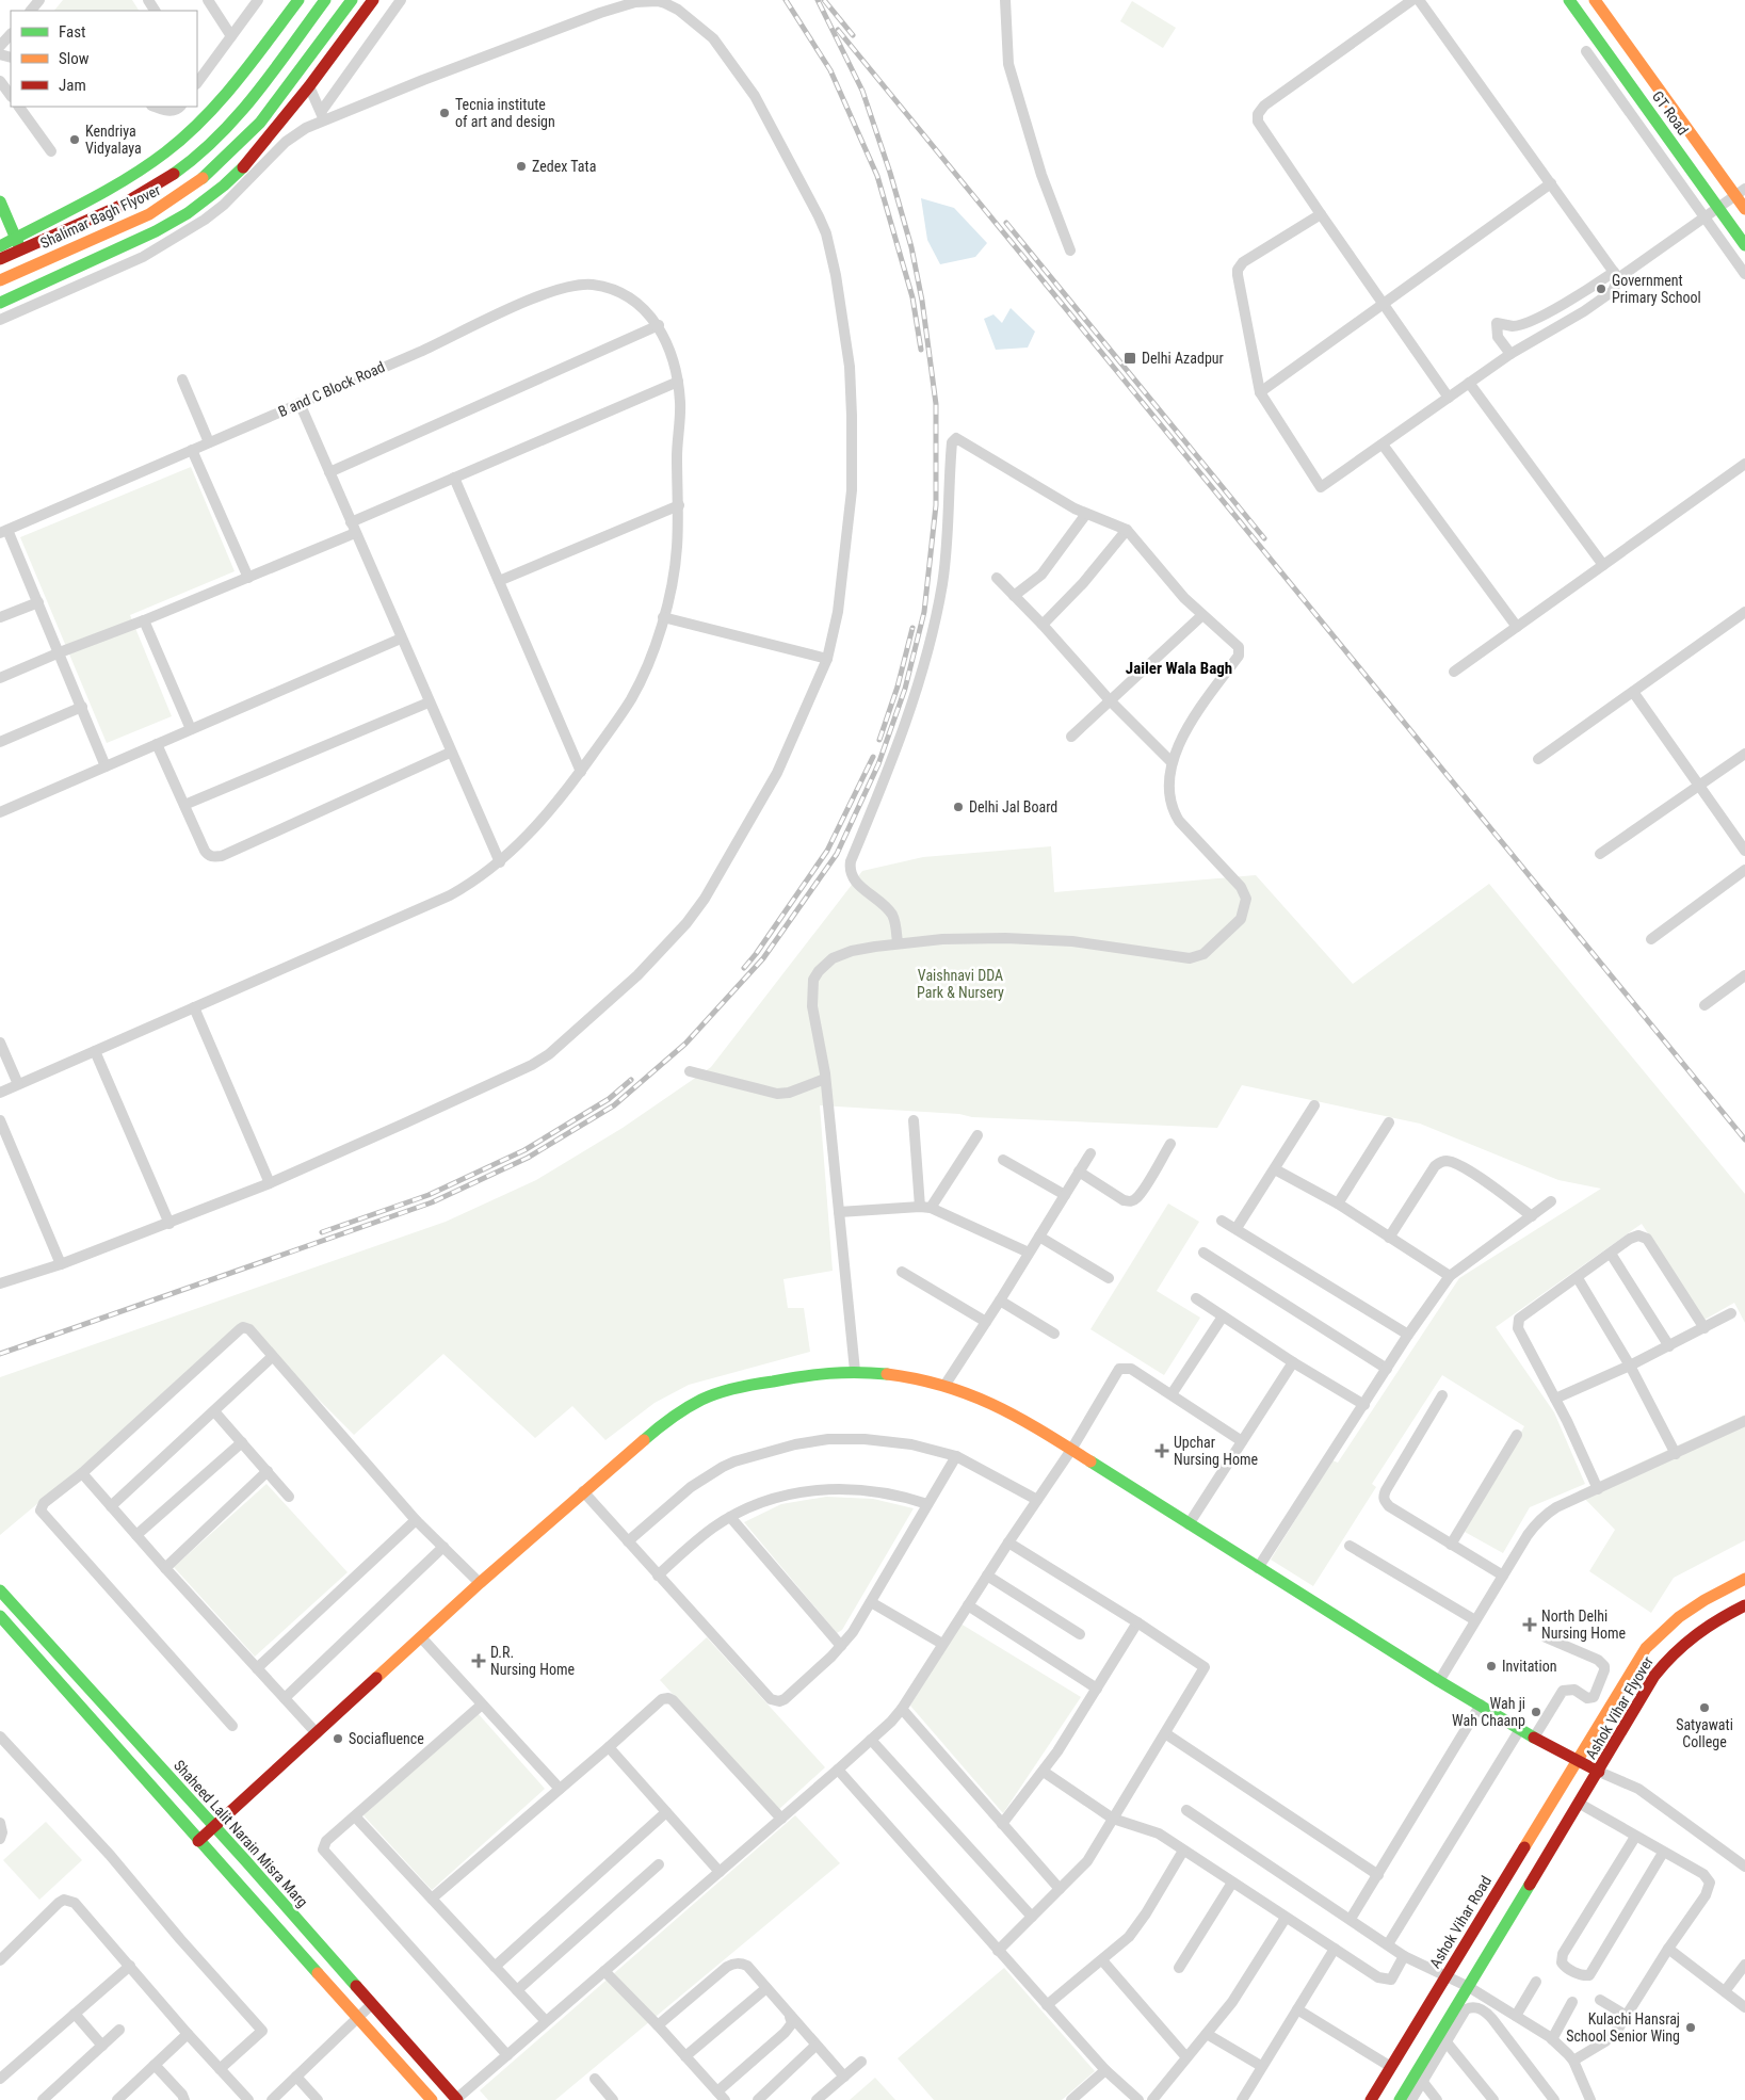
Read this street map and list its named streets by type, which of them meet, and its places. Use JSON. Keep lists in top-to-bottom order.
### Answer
{
  "streets": {
    "street": [
      "GT Road",
      "Shalimar Bagh Flyover",
      "B and C Block Road",
      "Ashok Vihar Flyover",
      "Shaheed Lalit Narain Misra Marg",
      "Ashok Vihar Road"
    ]
  },
  "crossings": [
    ["Ashok Vihar Flyover", "Ashok Vihar Road"]
  ],
  "districts": ["Jailer Wala Bagh"],
  "parks": ["Vaishnavi DDA Park & Nursery"],
  "places": {
    "other": [
      "Tecnia institute of art and design",
      "Kendriya Vidyalaya",
      "Zedex Tata",
      "Government Primary School",
      "Delhi Jal Board",
      "Invitation",
      "Satyawati College",
      "Wah ji Wah Chaanp",
      "Sociafluence",
      "Kulachi Hansraj School Senior Wing"
    ],
    "transit": ["Delhi Azadpur"],
    "health": ["Upchar Nursing Home", "North Delhi Nursing Home", "D.R. Nursing Home"]
  },
  "legend": ["Fast", "Slow", "Jam"]
}
